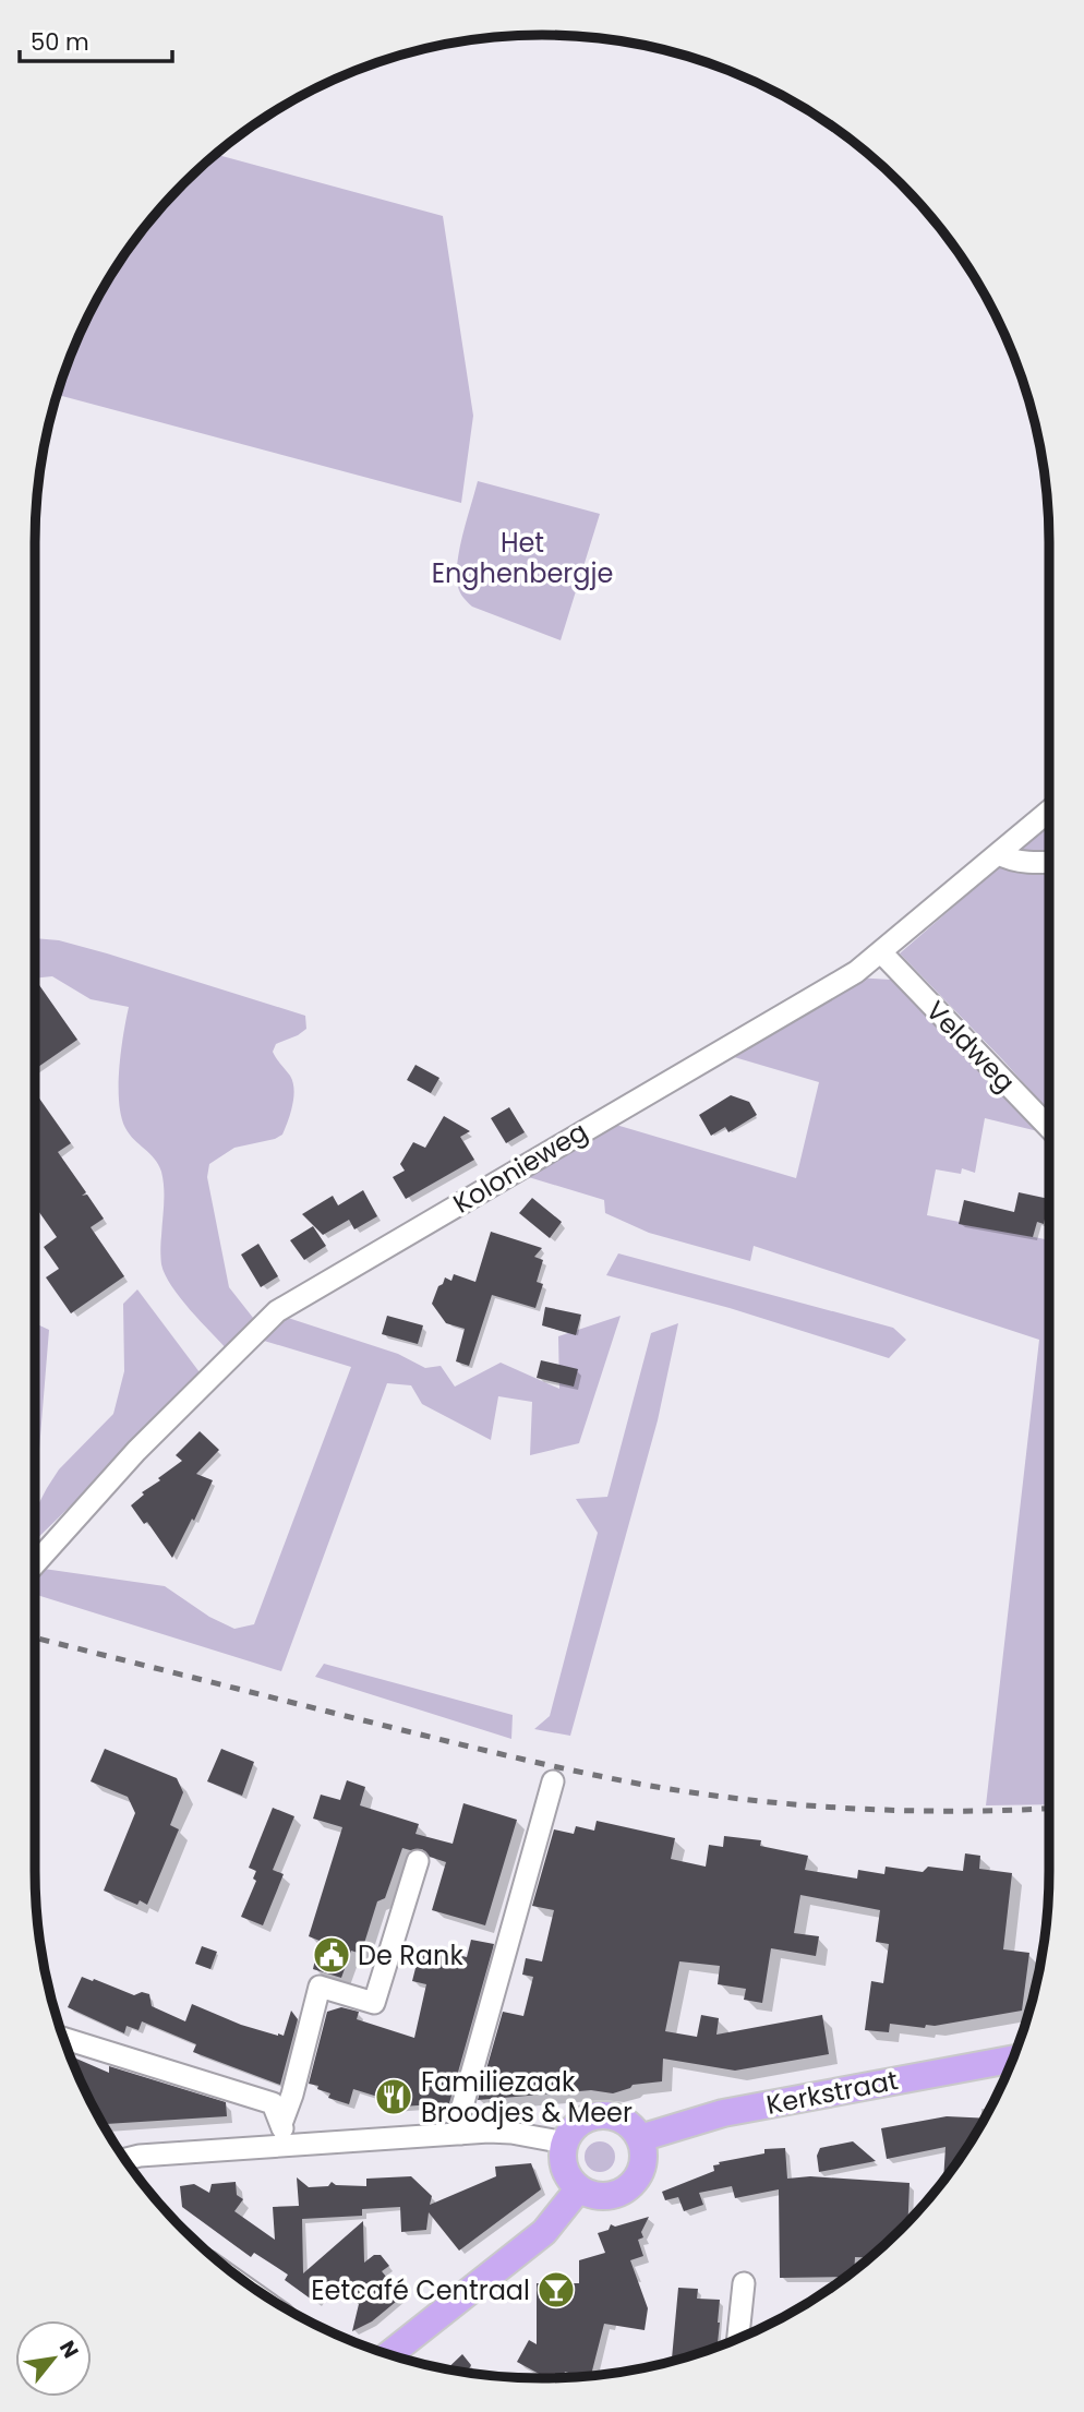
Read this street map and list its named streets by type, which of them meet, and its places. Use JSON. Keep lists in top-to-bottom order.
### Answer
{
  "streets": {
    "main road": ["Kerkstraat"],
    "street": ["Veldweg", "Kolonieweg"]
  },
  "crossings": [
    ["Veldweg", "Kolonieweg"]
  ],
  "parks": ["Het Enghenbergje"],
  "places": {
    "public building": ["De Rank"],
    "restaurant": ["Familiezaak Broodjes & Meer"],
    "bar": ["Eetcafé Centraal"]
  },
  "scale_bar": "50 m",
  "north": "top right"
}
